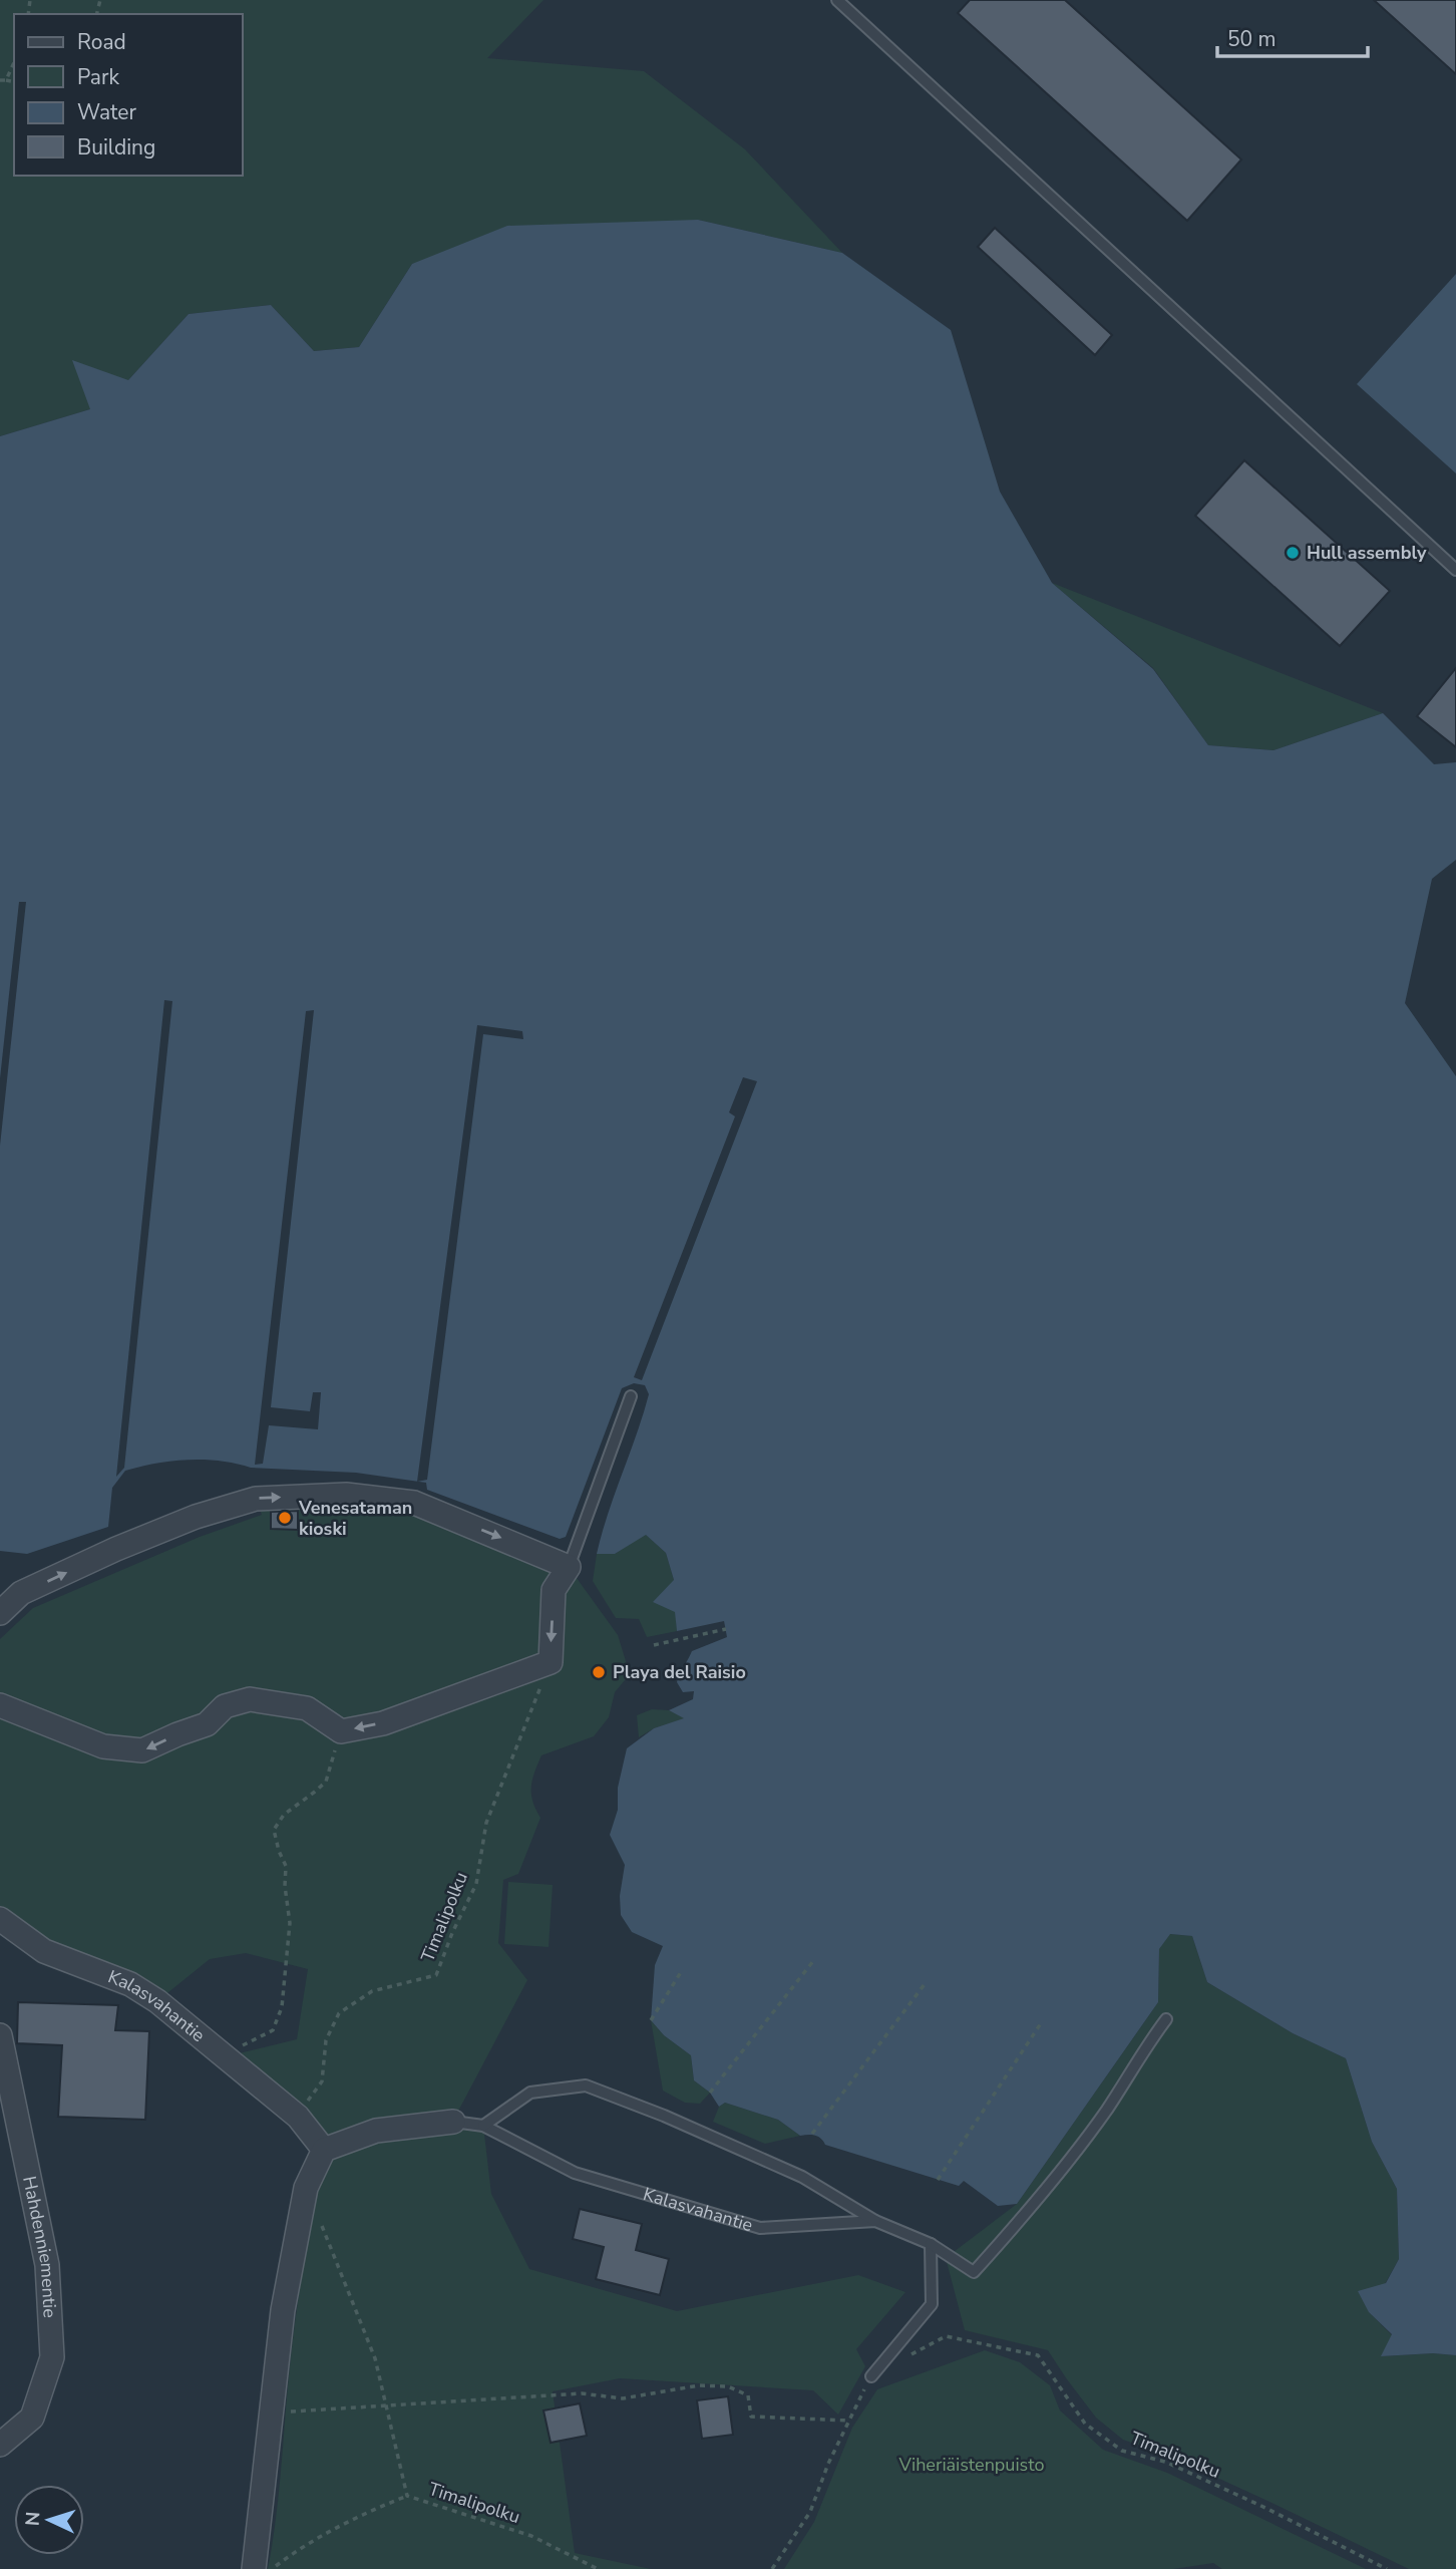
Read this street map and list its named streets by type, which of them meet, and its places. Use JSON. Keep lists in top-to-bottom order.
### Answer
{
  "streets": {
    "street": ["Kalasvahantie", "Hahdenniementie"],
    "path": ["Timalipolku"]
  },
  "crossings": [
    ["Timalipolku", "Kalasvahantie"]
  ],
  "parks": ["Viheriäistenpuisto"],
  "places": ["Hull assembly", "Venesataman kioski", "Playa del Raisio"],
  "legend": [
    "Road",
    "Park",
    "Water",
    "Building"
  ],
  "scale_bar": "50 m",
  "north": "left"
}
